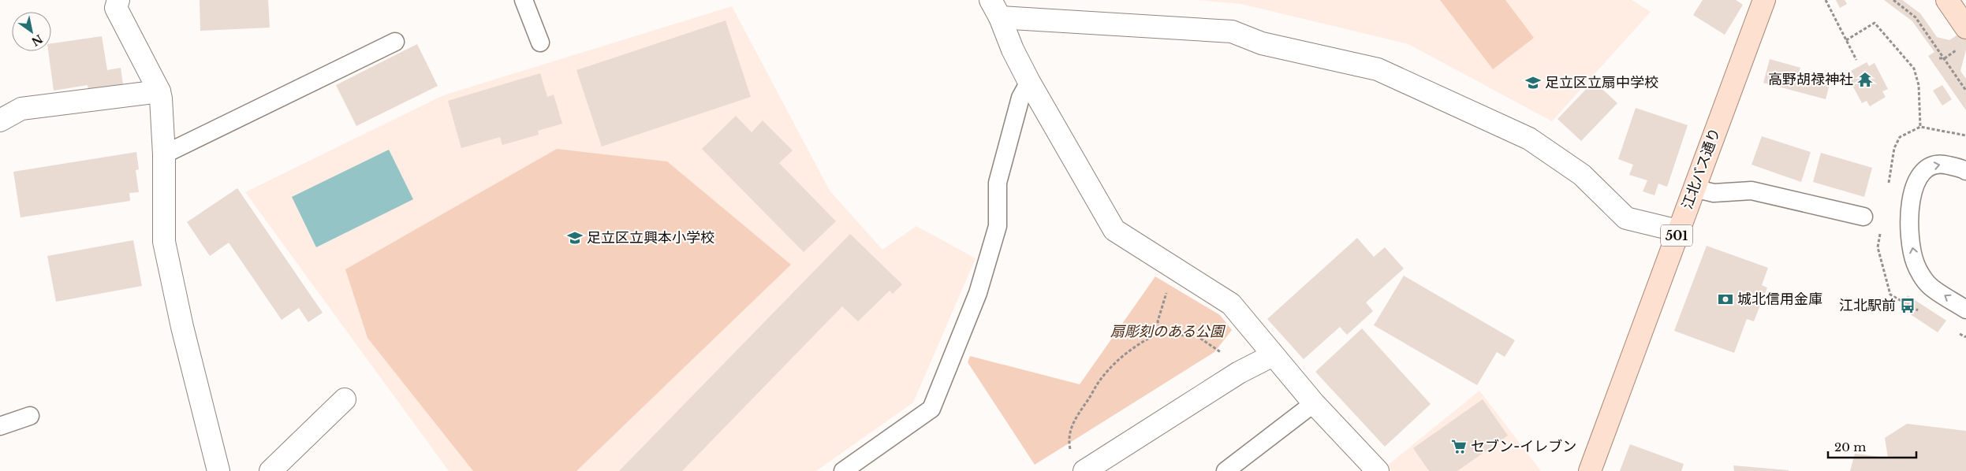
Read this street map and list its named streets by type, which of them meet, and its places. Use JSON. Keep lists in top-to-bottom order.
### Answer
{
  "streets": {
    "main road": ["江北バス通り", "501"]
  },
  "parks": ["扇彫刻のある公園"],
  "places": {
    "temple": ["高野胡禄神社"],
    "school or university": ["足立区立扇中学校", "足立区立興本小学校"],
    "bank": ["城北信用金庫"],
    "bus stop": ["江北駅前"],
    "supermarket": ["セブン-イレブン"]
  },
  "scale_bar": "20 m",
  "north": "bottom right"
}
